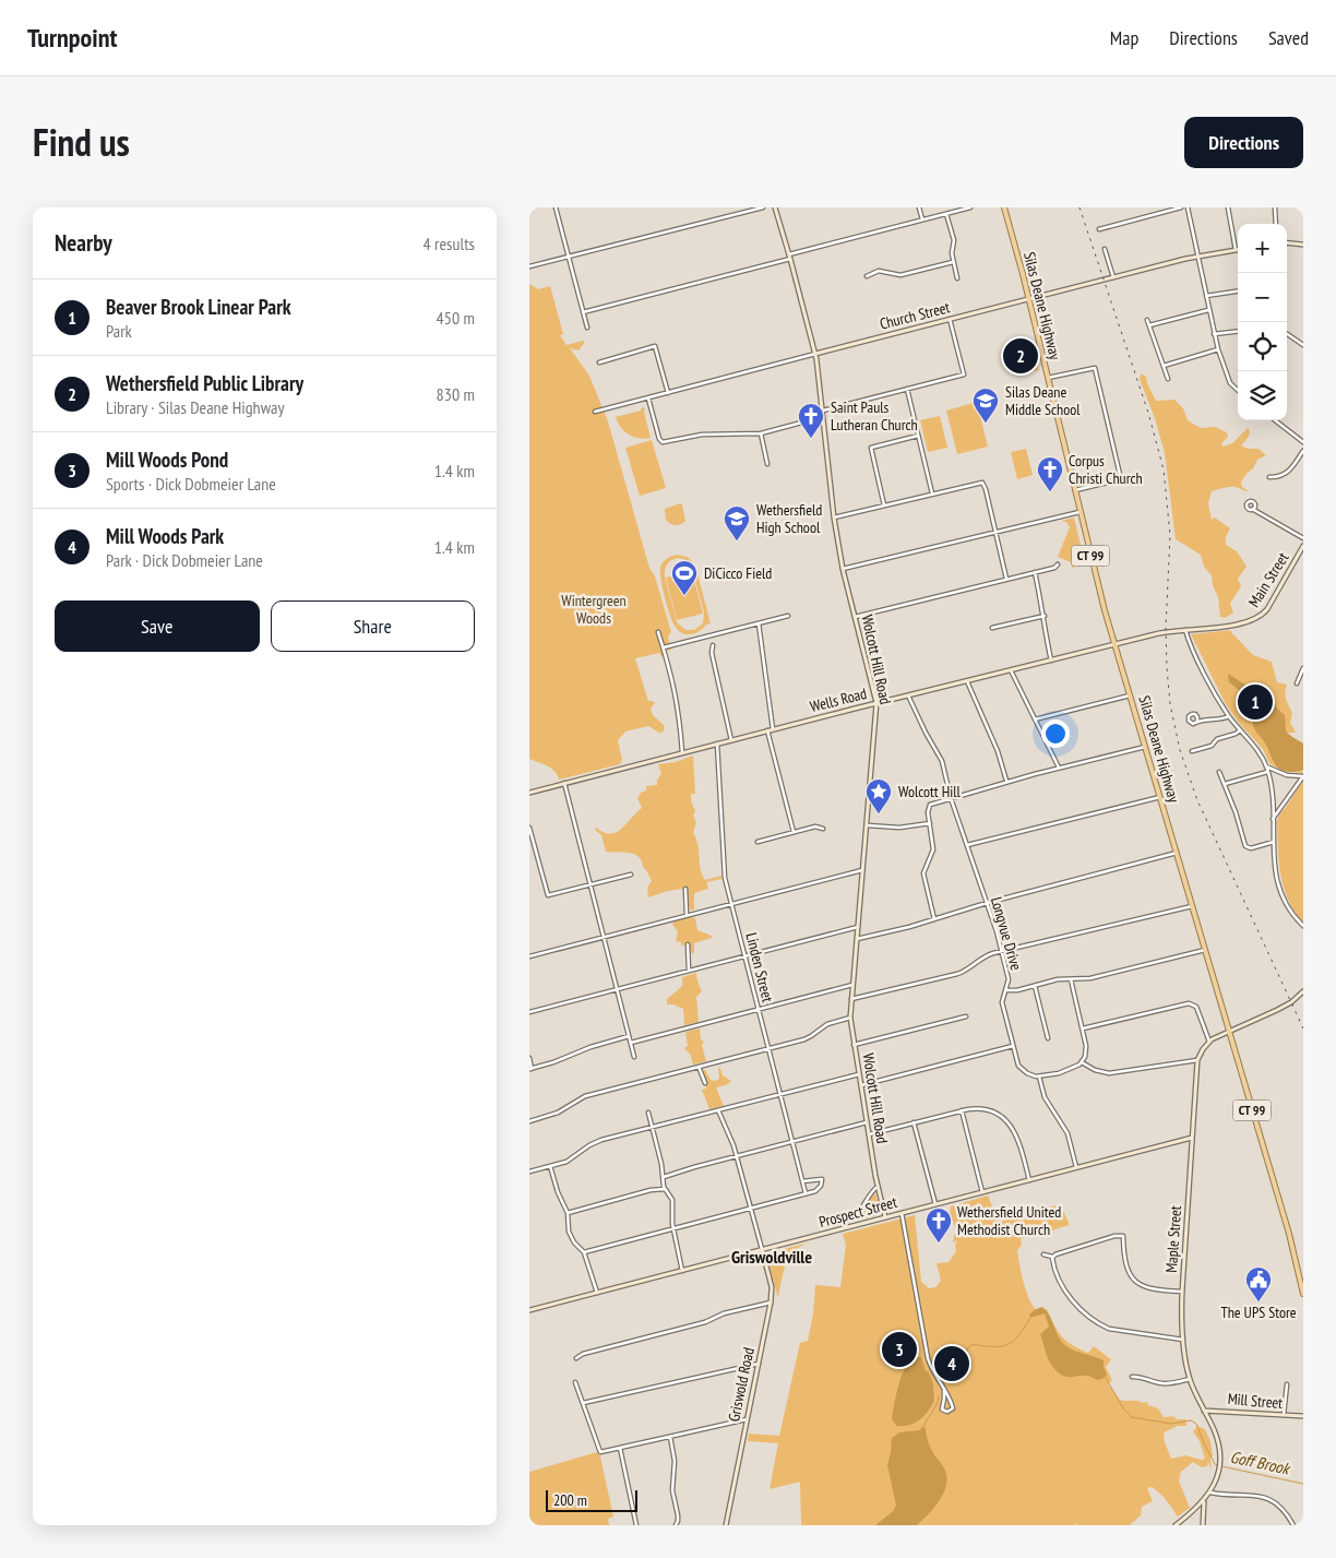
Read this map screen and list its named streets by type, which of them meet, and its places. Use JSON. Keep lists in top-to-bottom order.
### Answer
{
  "streets": {
    "main road": ["Silas Deane Highway", "CT 99"],
    "street": [
      "Church Street",
      "Main Street",
      "Wolcott Hill Road",
      "Wells Road",
      "Longvue Drive",
      "Linden Street",
      "Prospect Street",
      "Maple Street",
      "Griswold Road",
      "Mill Street"
    ]
  },
  "crossings": [
    ["Silas Deane Highway", "Church Street"],
    ["Silas Deane Highway", "Wells Road"],
    ["Church Street", "Wolcott Hill Road"],
    ["Main Street", "Wells Road"],
    ["Wolcott Hill Road", "Wells Road"],
    ["Wolcott Hill Road", "Prospect Street"],
    ["Wells Road", "Longvue Drive"],
    ["Wells Road", "Linden Street"],
    ["Prospect Street", "Maple Street"],
    ["Prospect Street", "Griswold Road"],
    ["Maple Street", "Mill Street"]
  ],
  "districts": ["Griswoldville"],
  "water": ["Goff Brook"],
  "parks": ["Wintergreen Woods"],
  "places": {
    "school or university": ["Silas Deane Middle School", "Wethersfield High School"],
    "church": ["Saint Pauls Lutheran Church", "Corpus Christi Church", "Wethersfield United Methodist Church"],
    "sports": ["DiCicco Field"],
    "place": ["Wolcott Hill"],
    "public building": ["The UPS Store"]
  },
  "scale_bar": "200 m",
  "page": {
    "header": "Turnpoint",
    "nav": ["Map", "Directions", "Saved"],
    "title": "Find us",
    "buttons": [
      "Directions",
      ["Save", "Share"]
    ],
    "heading": ["Nearby", "4 results"],
    "map_buttons": ["+", "−"],
    "list": [
      {
        "mark": "1",
        "name": "Beaver Brook Linear Park",
        "note": "Park",
        "value": "450 m"
      },
      {
        "mark": "2",
        "name": "Wethersfield Public Library",
        "note": "Library · Silas Deane Highway",
        "value": "830 m"
      },
      {
        "mark": "3",
        "name": "Mill Woods Pond",
        "note": "Sports · Dick Dobmeier Lane",
        "value": "1.4 km"
      },
      {
        "mark": "4",
        "name": "Mill Woods Park",
        "note": "Park · Dick Dobmeier Lane",
        "value": "1.4 km"
      }
    ],
    "pins": [
      "2",
      "1",
      "3",
      "4"
    ],
    "scale": "200 m"
  }
}
